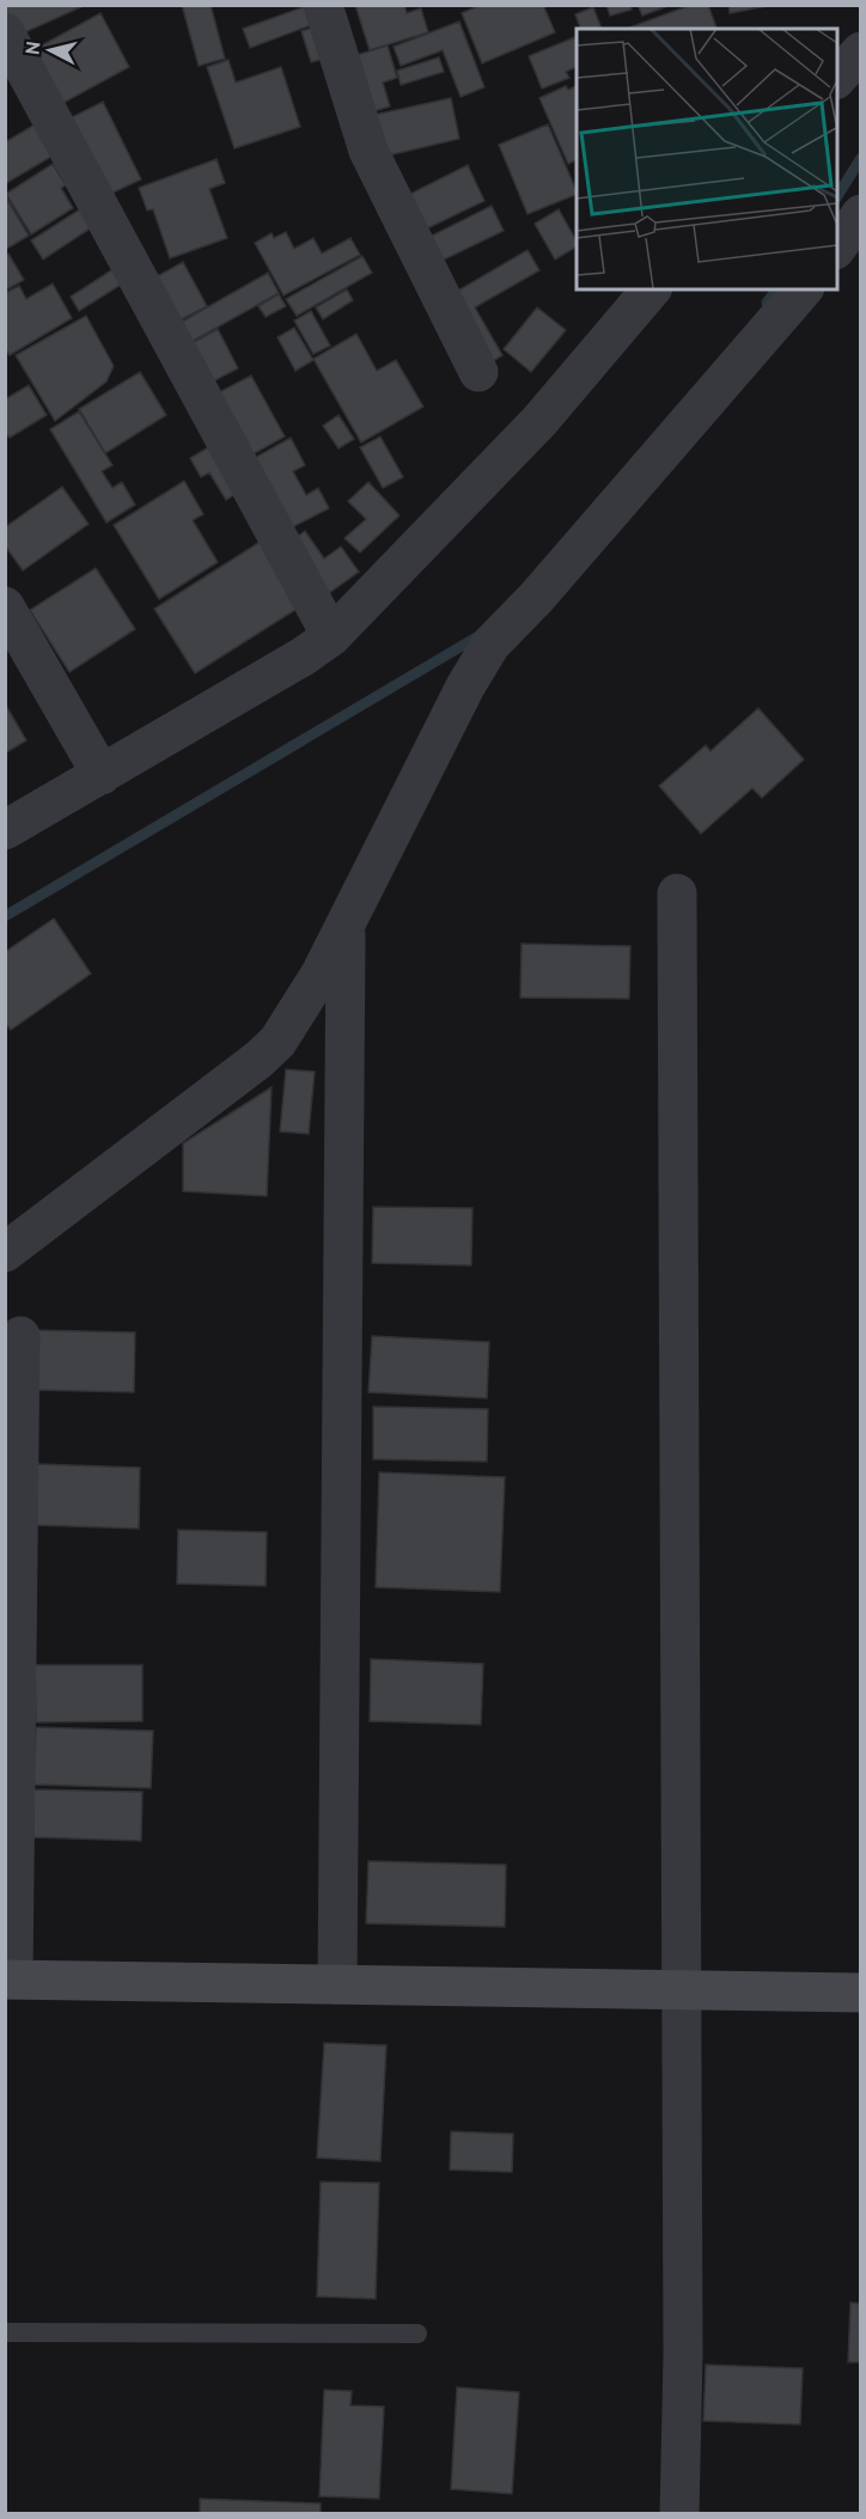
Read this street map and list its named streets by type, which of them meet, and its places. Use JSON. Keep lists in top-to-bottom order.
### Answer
{
  "north": "left"
}
